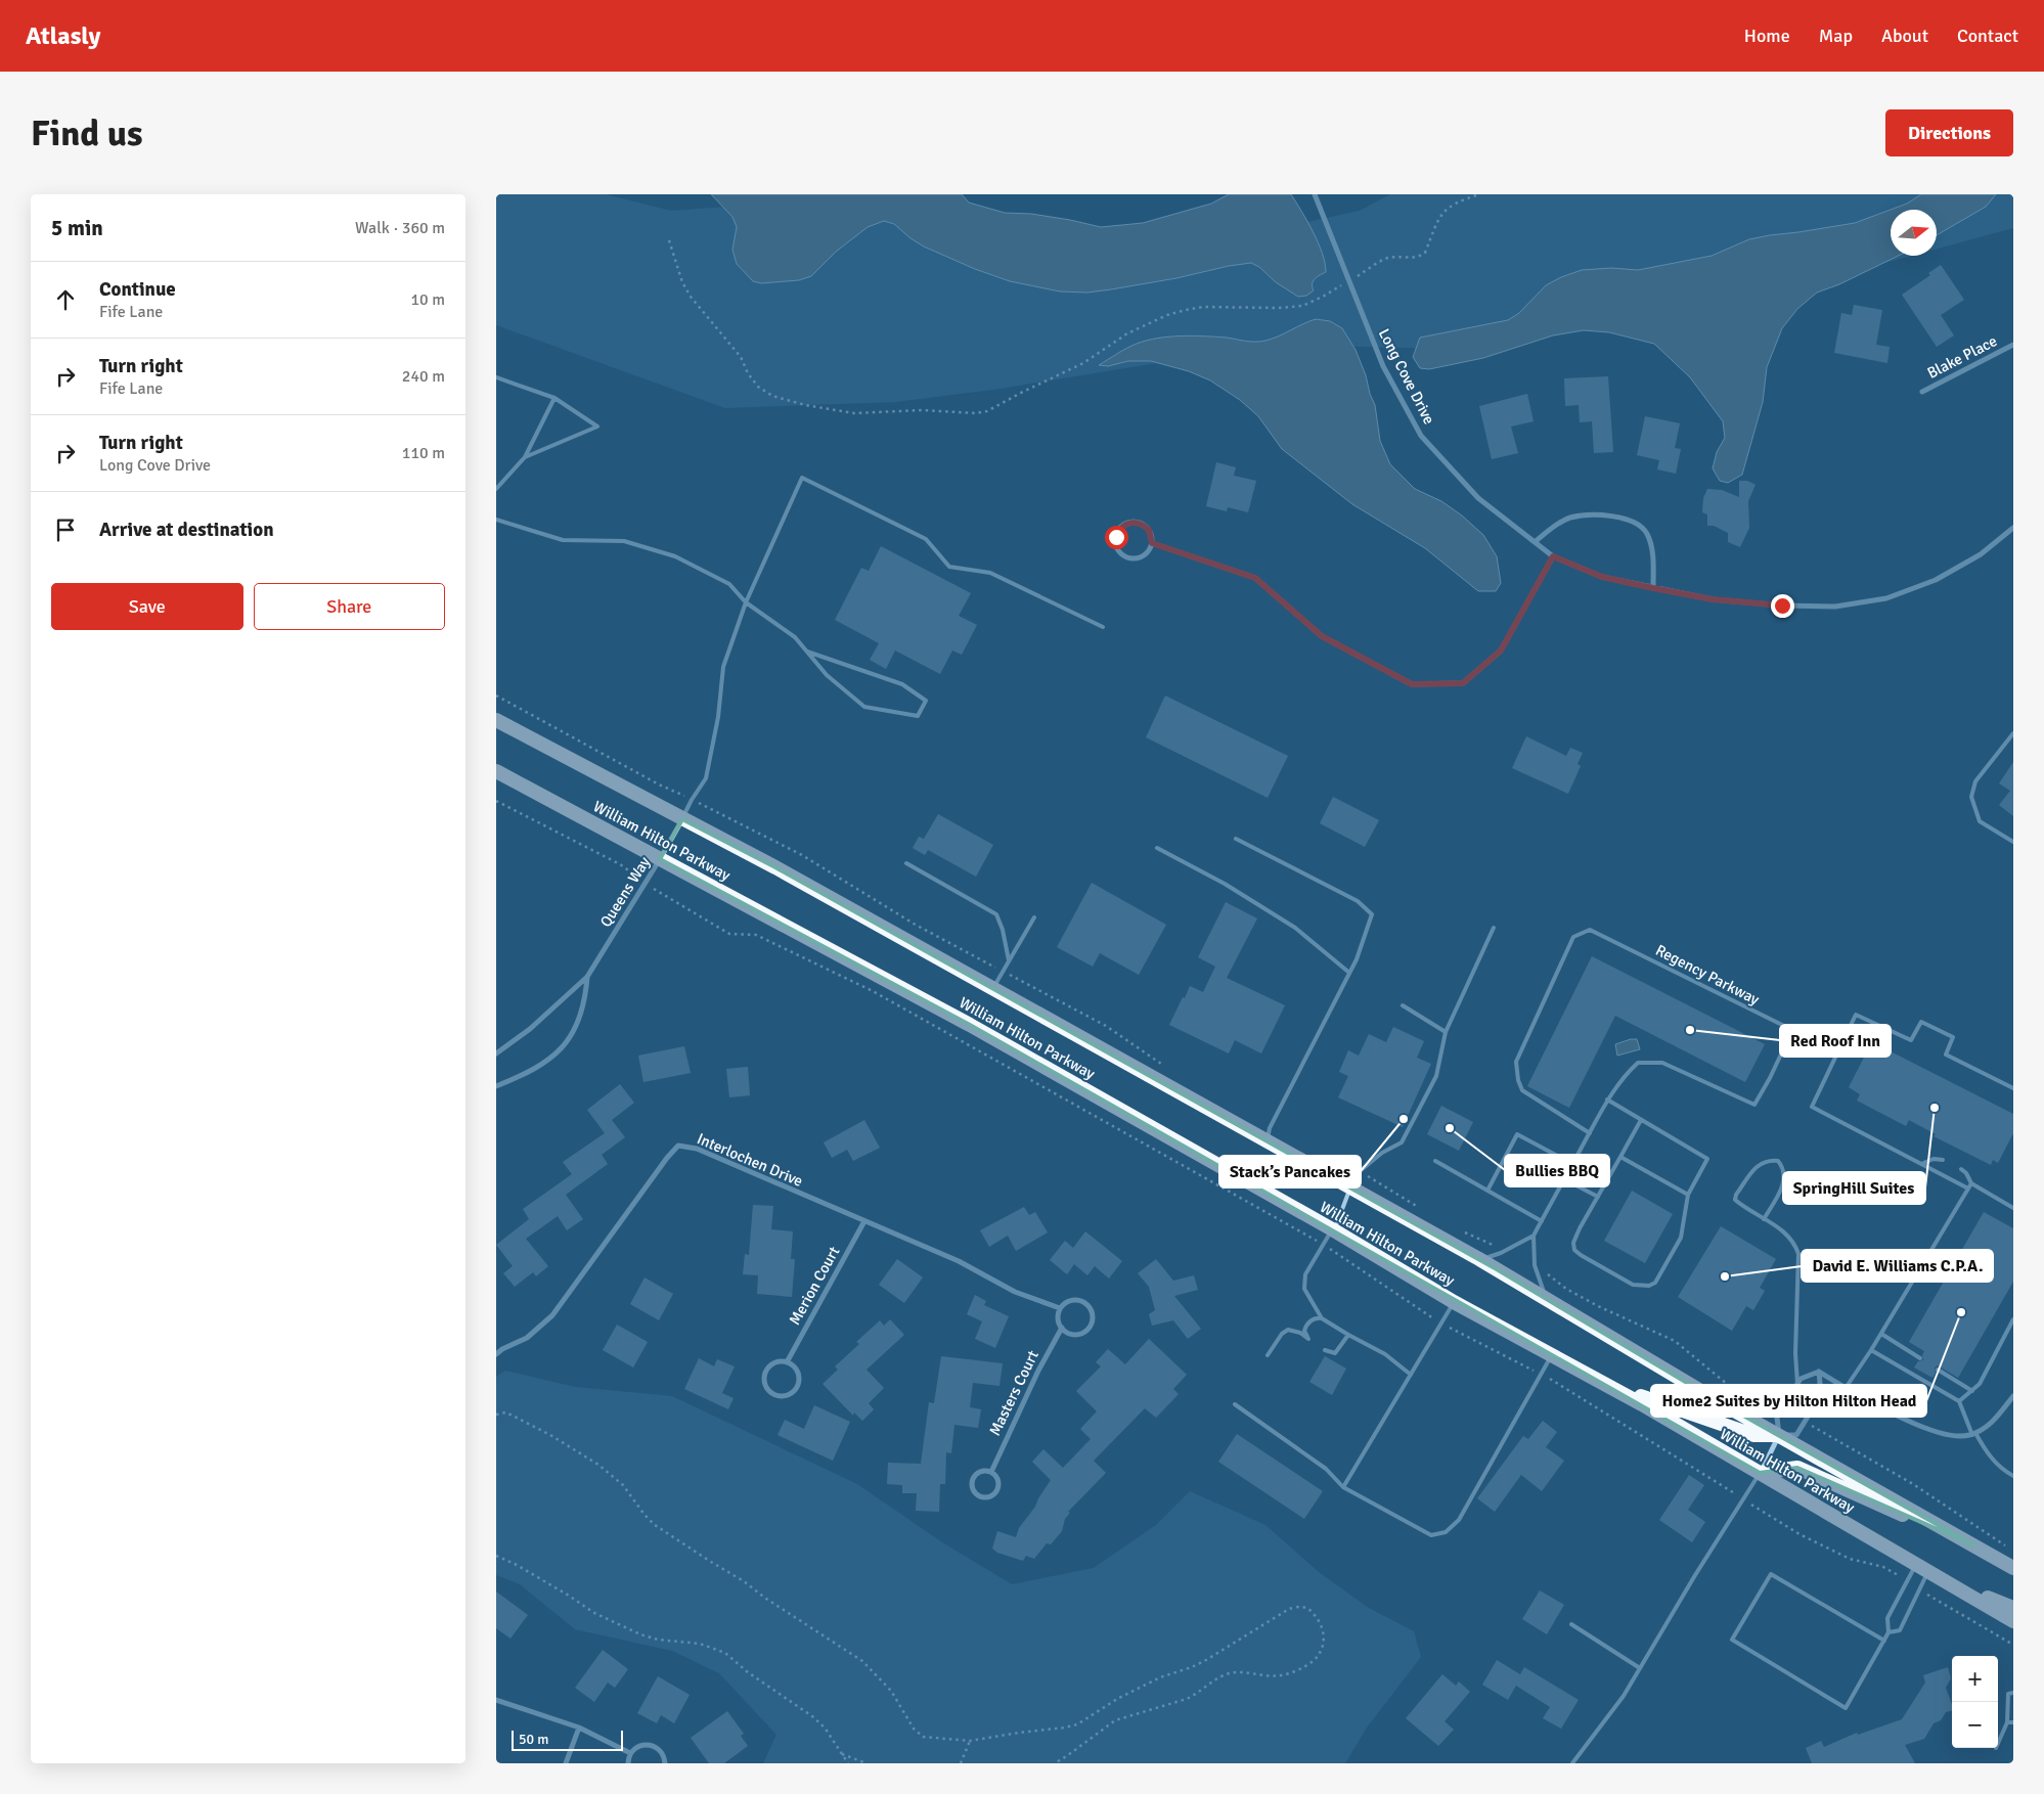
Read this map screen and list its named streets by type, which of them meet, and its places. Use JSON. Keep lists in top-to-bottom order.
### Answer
{
  "streets": {
    "highway": ["William Hilton Parkway"],
    "street": [
      "Blake Place",
      "Long Cove Drive",
      "Queens Way",
      "Interlochen Drive",
      "Merion Court",
      "Masters Court"
    ],
    "lane": ["Regency Parkway"]
  },
  "crossings": [
    ["William Hilton Parkway", "Queens Way"],
    ["Interlochen Drive", "Merion Court"],
    ["Interlochen Drive", "Masters Court"]
  ],
  "places": [
    "Red Roof Inn",
    "SpringHill Suites",
    "Stack’s Pancakes",
    "Bullies BBQ",
    "David E. Williams C.P.A.",
    "Home2 Suites by Hilton Hilton Head"
  ],
  "scale_bar": "50 m",
  "north": "right",
  "page": {
    "header": "Atlasly",
    "nav": [
      "Home",
      "Map",
      "About",
      "Contact"
    ],
    "buttons": [
      "Directions",
      ["Save", "Share"]
    ],
    "title": "Find us",
    "heading": ["5 min", "Walk · 360 m"],
    "list": [
      ["Continue", "Fife Lane", "10 m"],
      ["Turn right", "Fife Lane", "240 m"],
      ["Turn right", "Long Cove Drive", "110 m"],
      "Arrive at destination"
    ],
    "map_buttons": ["+", "−"],
    "scale": "50 m"
  }
}
